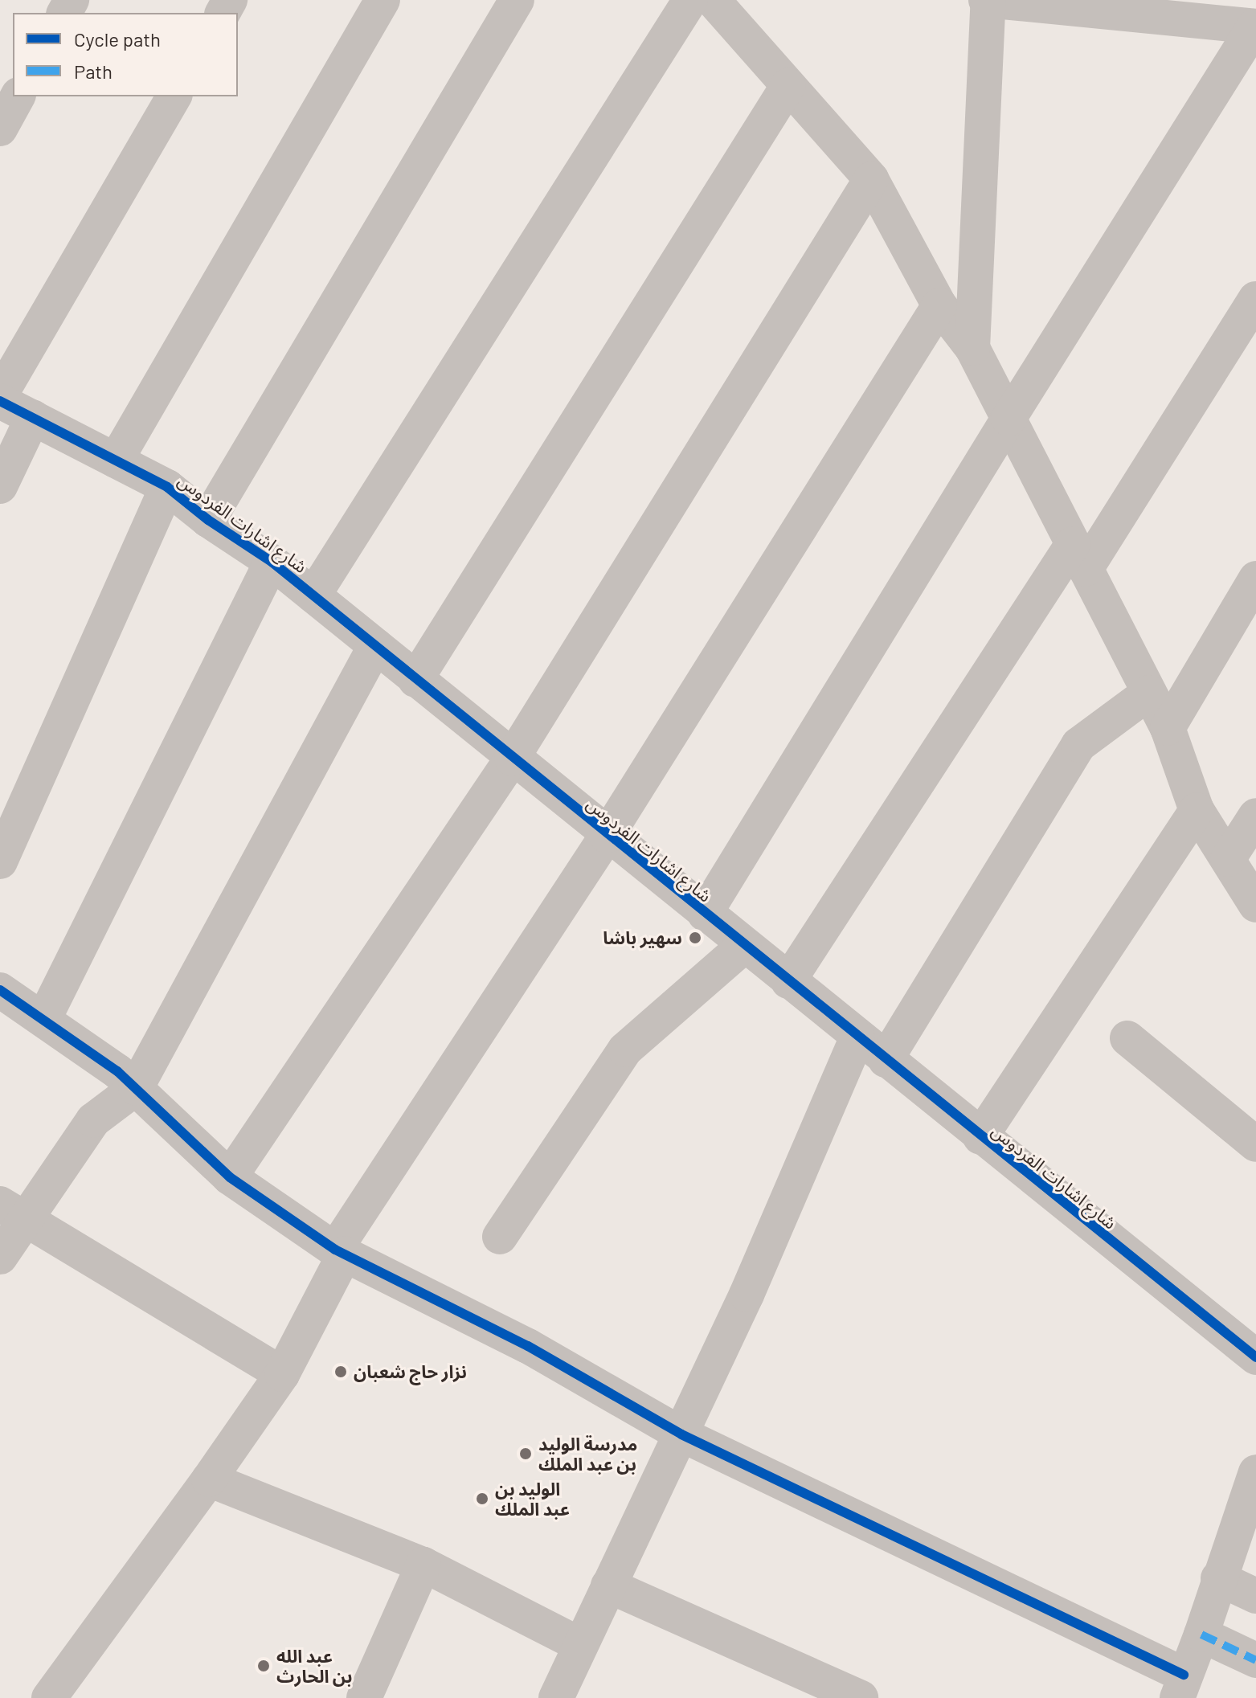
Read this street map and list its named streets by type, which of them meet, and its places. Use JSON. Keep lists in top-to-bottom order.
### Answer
{
  "streets": {
    "street": ["شارع اشارات الفردوس"]
  },
  "places": [
    "سهير باشا",
    "نزار حاج شعبان",
    "مدرسة الوليد بن عبد الملك",
    "الوليد بن عبد الملك",
    "عبد الله بن الحارث"
  ],
  "legend": ["Cycle path", "Path"]
}
